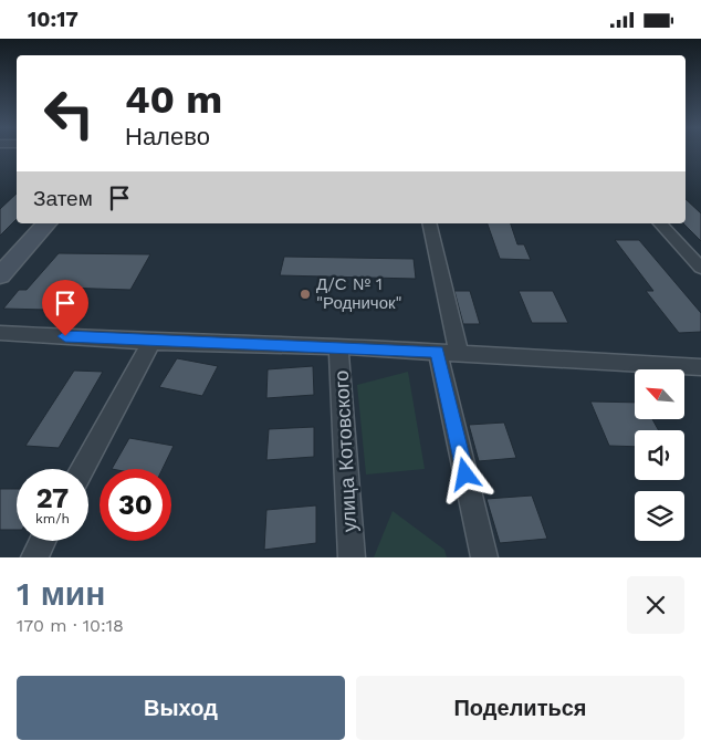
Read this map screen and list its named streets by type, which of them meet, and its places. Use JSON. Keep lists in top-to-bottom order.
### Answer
{
  "streets": {
    "street": ["улица Котовского"]
  },
  "places": ["Д/С № 1 \"Родничок\""],
  "north": "top left",
  "page": {
    "status": "10:17",
    "turn": ["40 m", "Налево"],
    "then": "Затем",
    "speed": "27 km/h",
    "limit": "30",
    "heading": ["1 мин", "170 m · 10:18"],
    "buttons": ["Выход", "Поделиться"]
  }
}
